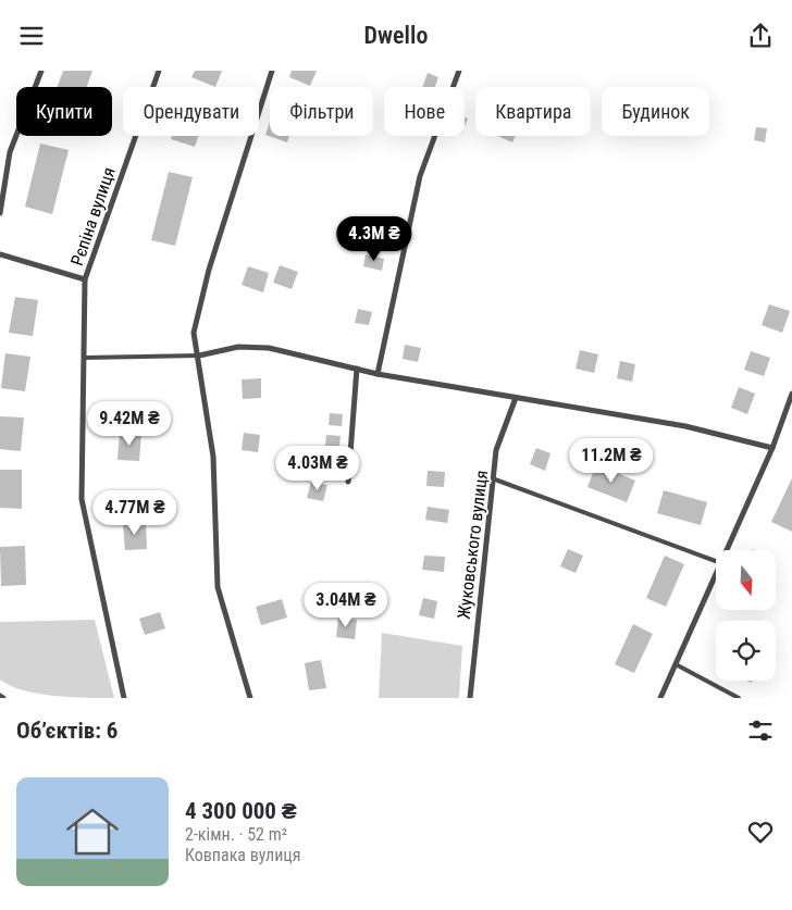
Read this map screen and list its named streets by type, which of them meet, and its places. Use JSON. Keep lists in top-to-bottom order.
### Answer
{
  "streets": {
    "street": ["Рєпіна вулиця", "Жуковського вулиця"]
  },
  "north": "bottom",
  "page": {
    "header": "Dwello",
    "chip": [
      "Купити",
      "Орендувати",
      "Фільтри",
      "Нове",
      "Квартира",
      "Будинок"
    ],
    "price": [
      "4.3M ₴",
      "9.42M ₴",
      "11.2M ₴",
      "4.03M ₴",
      "4.77M ₴",
      "3.04M ₴"
    ],
    "heading": "Об’єктів: 6",
    "list": [
      {
        "name": "4 300 000 ₴",
        "note": "2-кімн. · 52 m² · Ковпака вулиця"
      }
    ]
  }
}
